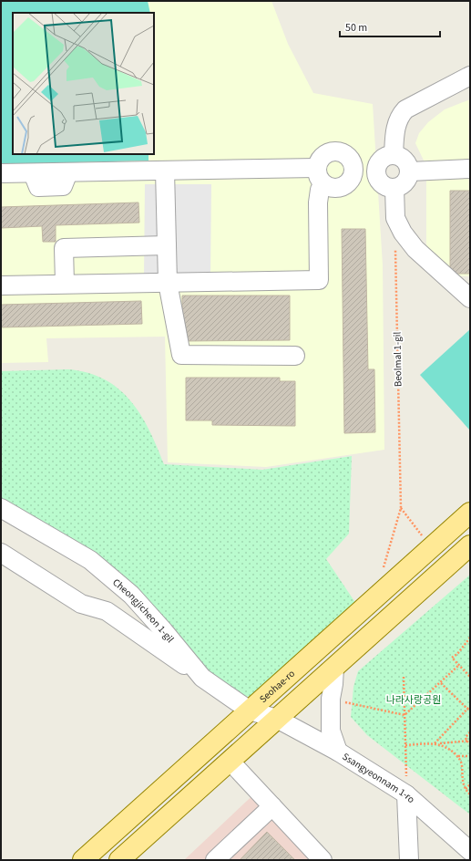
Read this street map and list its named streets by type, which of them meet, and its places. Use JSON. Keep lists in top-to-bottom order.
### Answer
{
  "streets": {
    "main road": ["Seohae-ro"],
    "street": ["Cheongjicheon 1-gil", "Ssangyeonnam 1-ro"],
    "path": ["Beolmal 1-gil"]
  },
  "crossings": [
    ["Cheongjicheon 1-gil", "Seohae-ro"],
    ["Cheongjicheon 1-gil", "Ssangyeonnam 1-ro"]
  ],
  "parks": ["나라사랑공원"],
  "scale_bar": "50 m"
}
